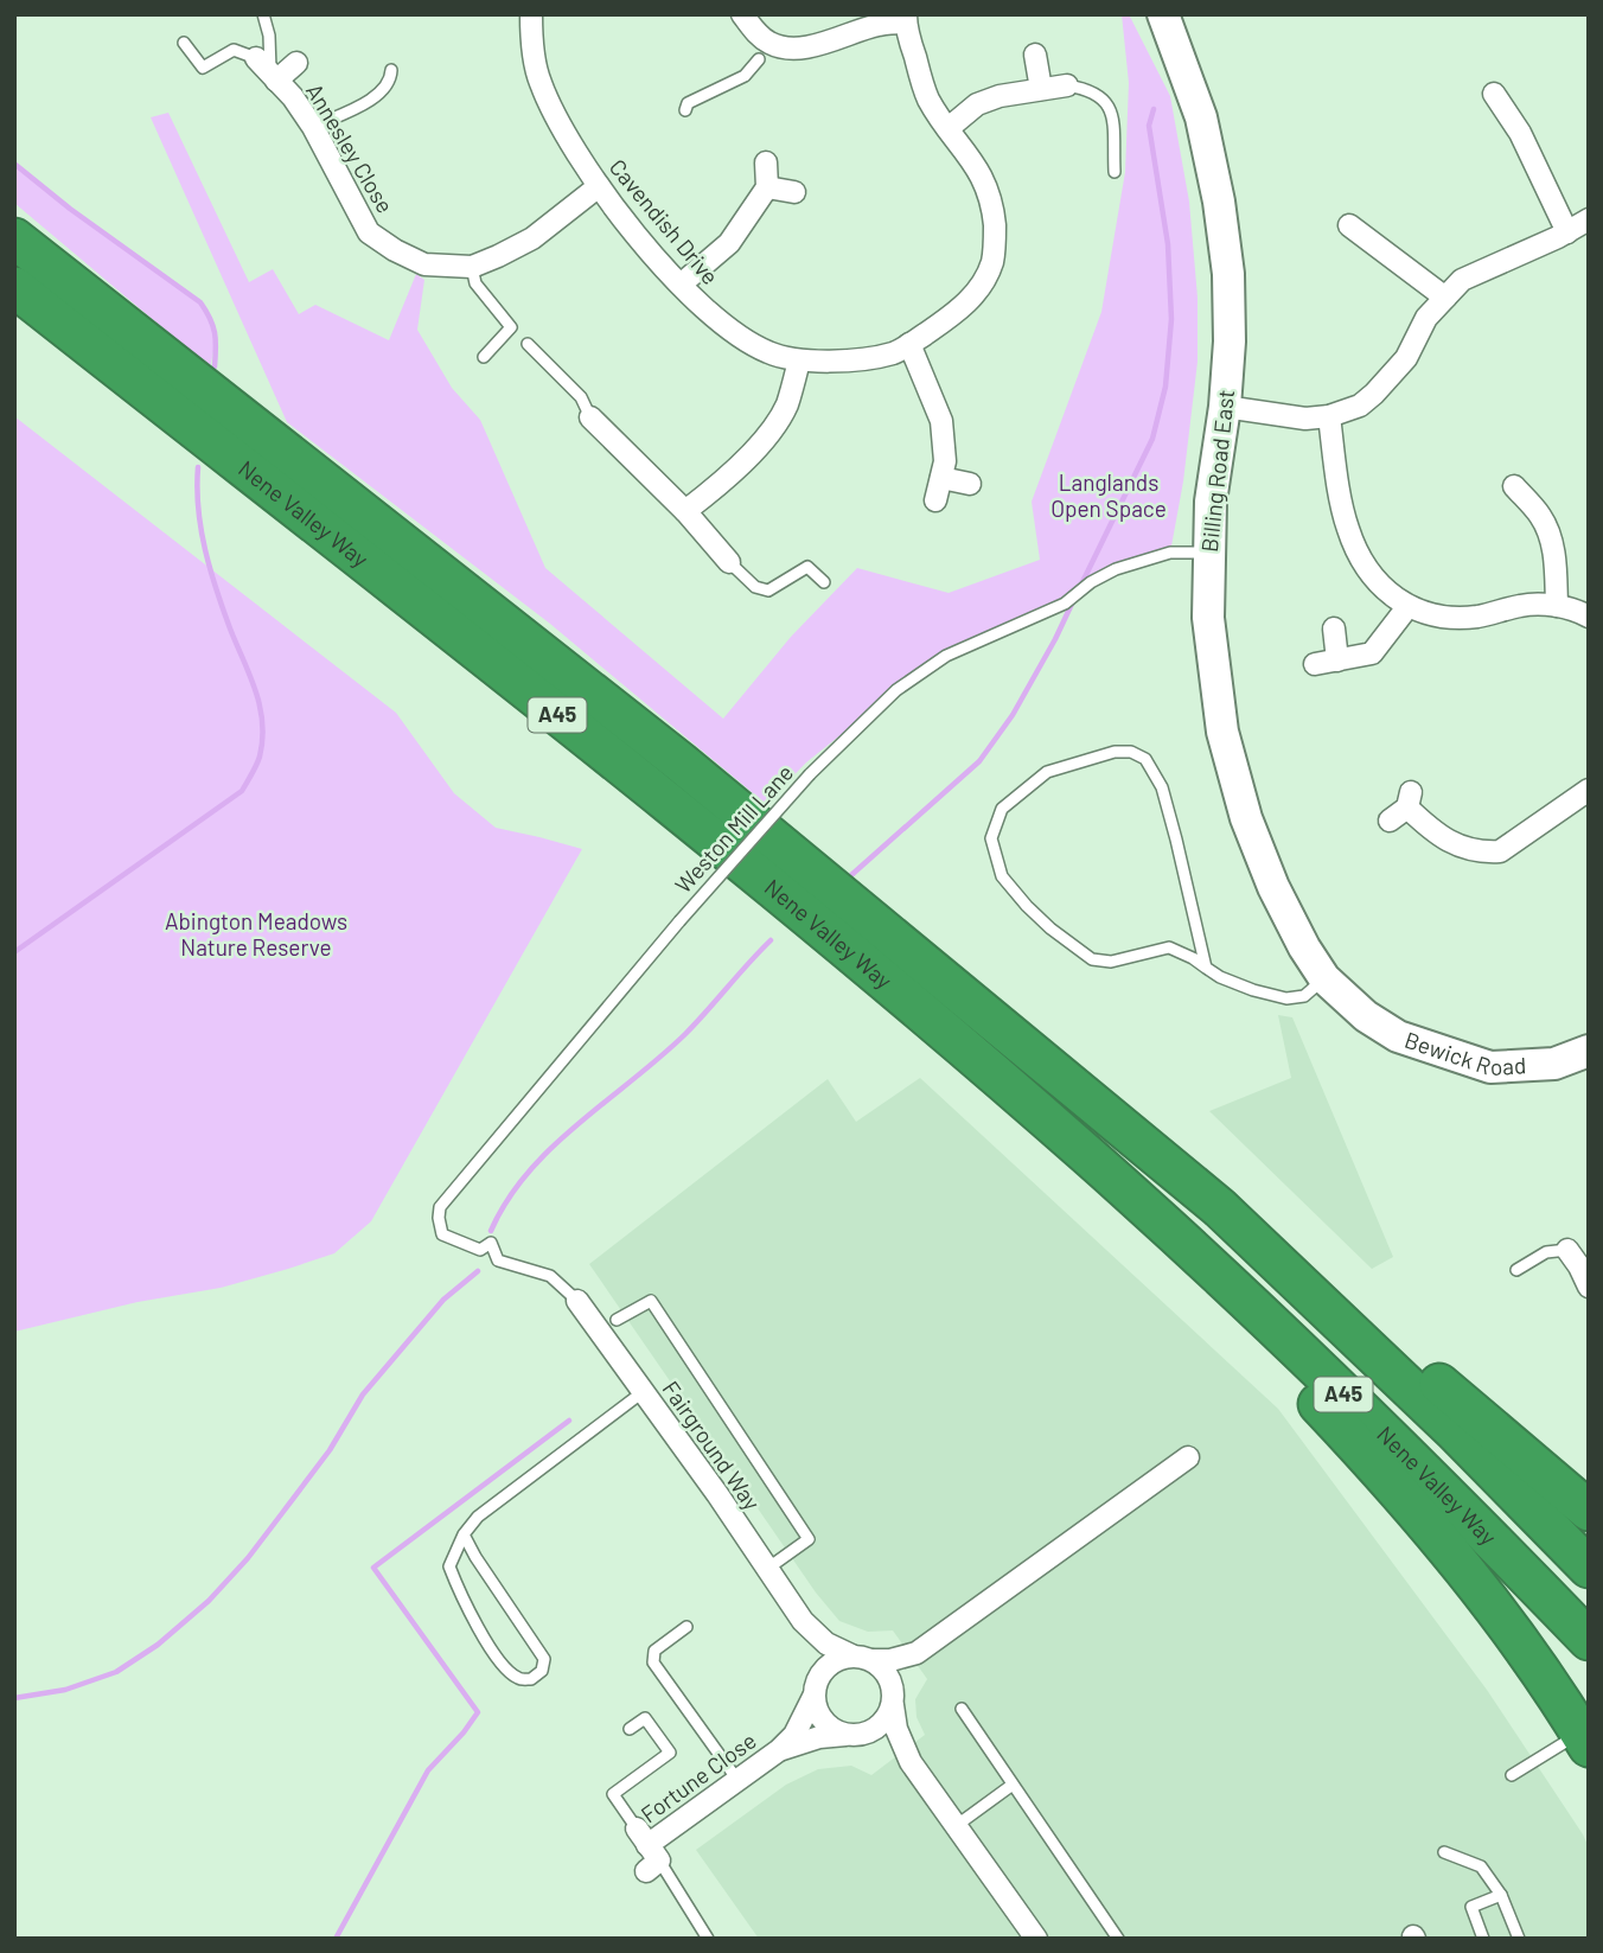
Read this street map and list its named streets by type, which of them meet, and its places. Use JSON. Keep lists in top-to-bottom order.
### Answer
{
  "streets": {
    "highway": ["Nene Valley Way", "A45"],
    "street": [
      "Annesley Close",
      "Cavendish Drive",
      "Billing Road East",
      "Bewick Road",
      "Fairground Way",
      "Fortune Close"
    ],
    "lane": ["Weston Mill Lane"]
  },
  "crossings": [
    ["Annesley Close", "Cavendish Drive"],
    ["Billing Road East", "Weston Mill Lane"],
    ["Billing Road East", "Bewick Road"],
    ["Weston Mill Lane", "Fairground Way"]
  ],
  "parks": ["Langlands Open Space", "Abington Meadows Nature Reserve"]
}
